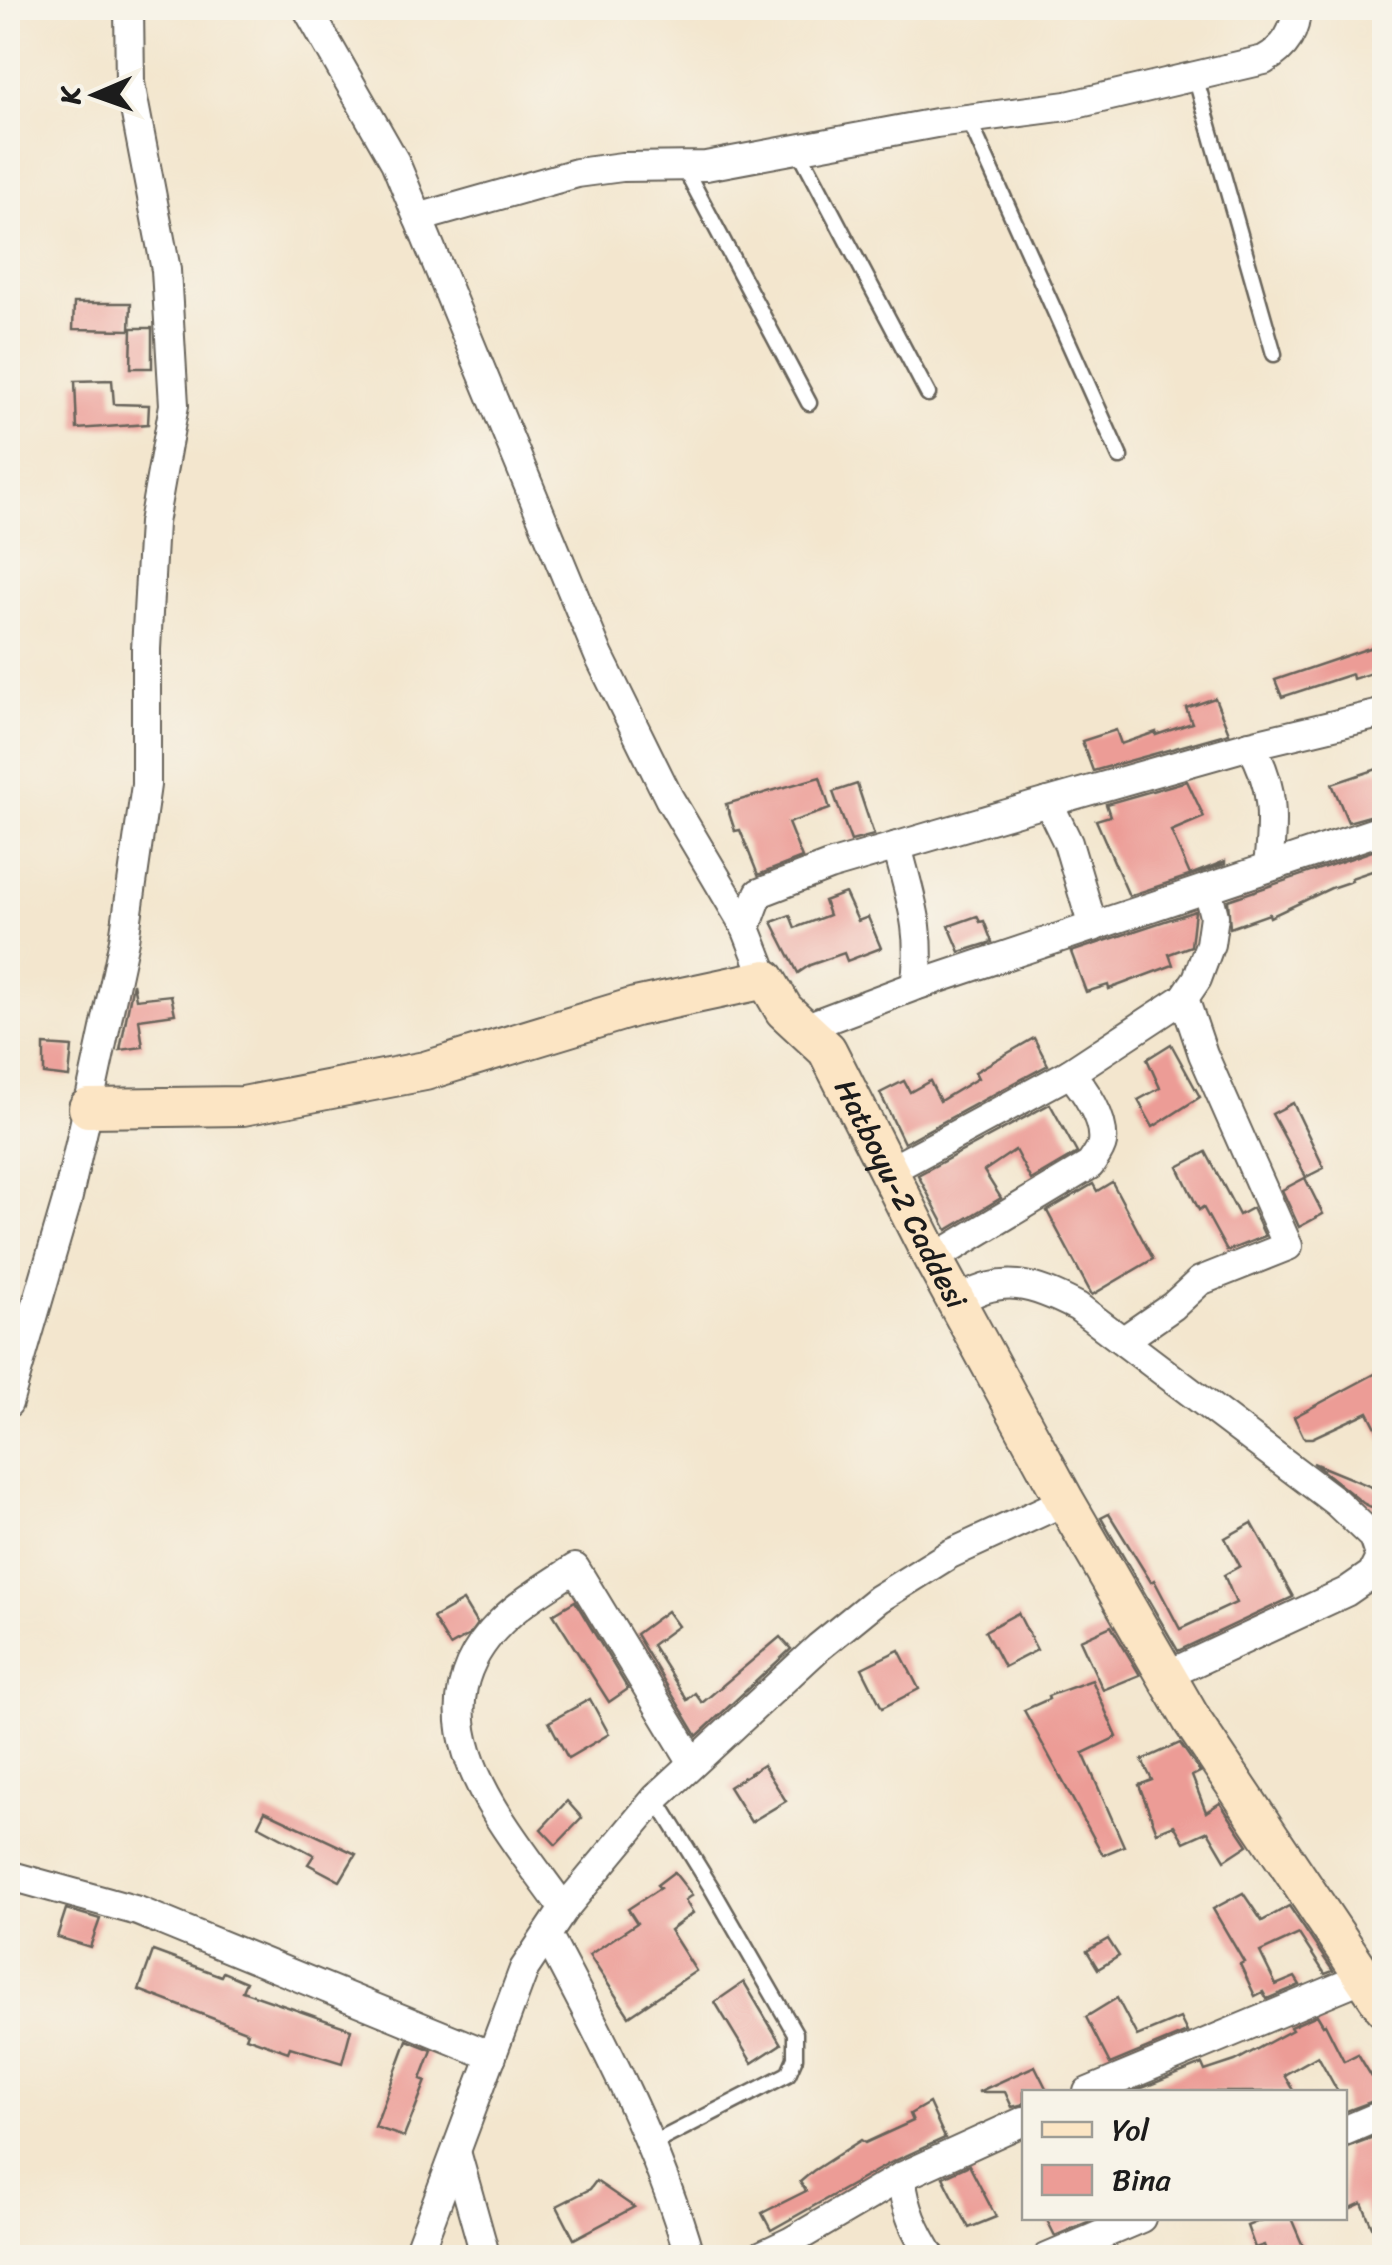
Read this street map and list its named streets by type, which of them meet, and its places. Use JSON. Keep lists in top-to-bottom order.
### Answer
{
  "streets": {
    "main road": ["Hatboyu-2 Caddesi"]
  },
  "legend": ["Yol", "Bina"],
  "north": "left"
}
